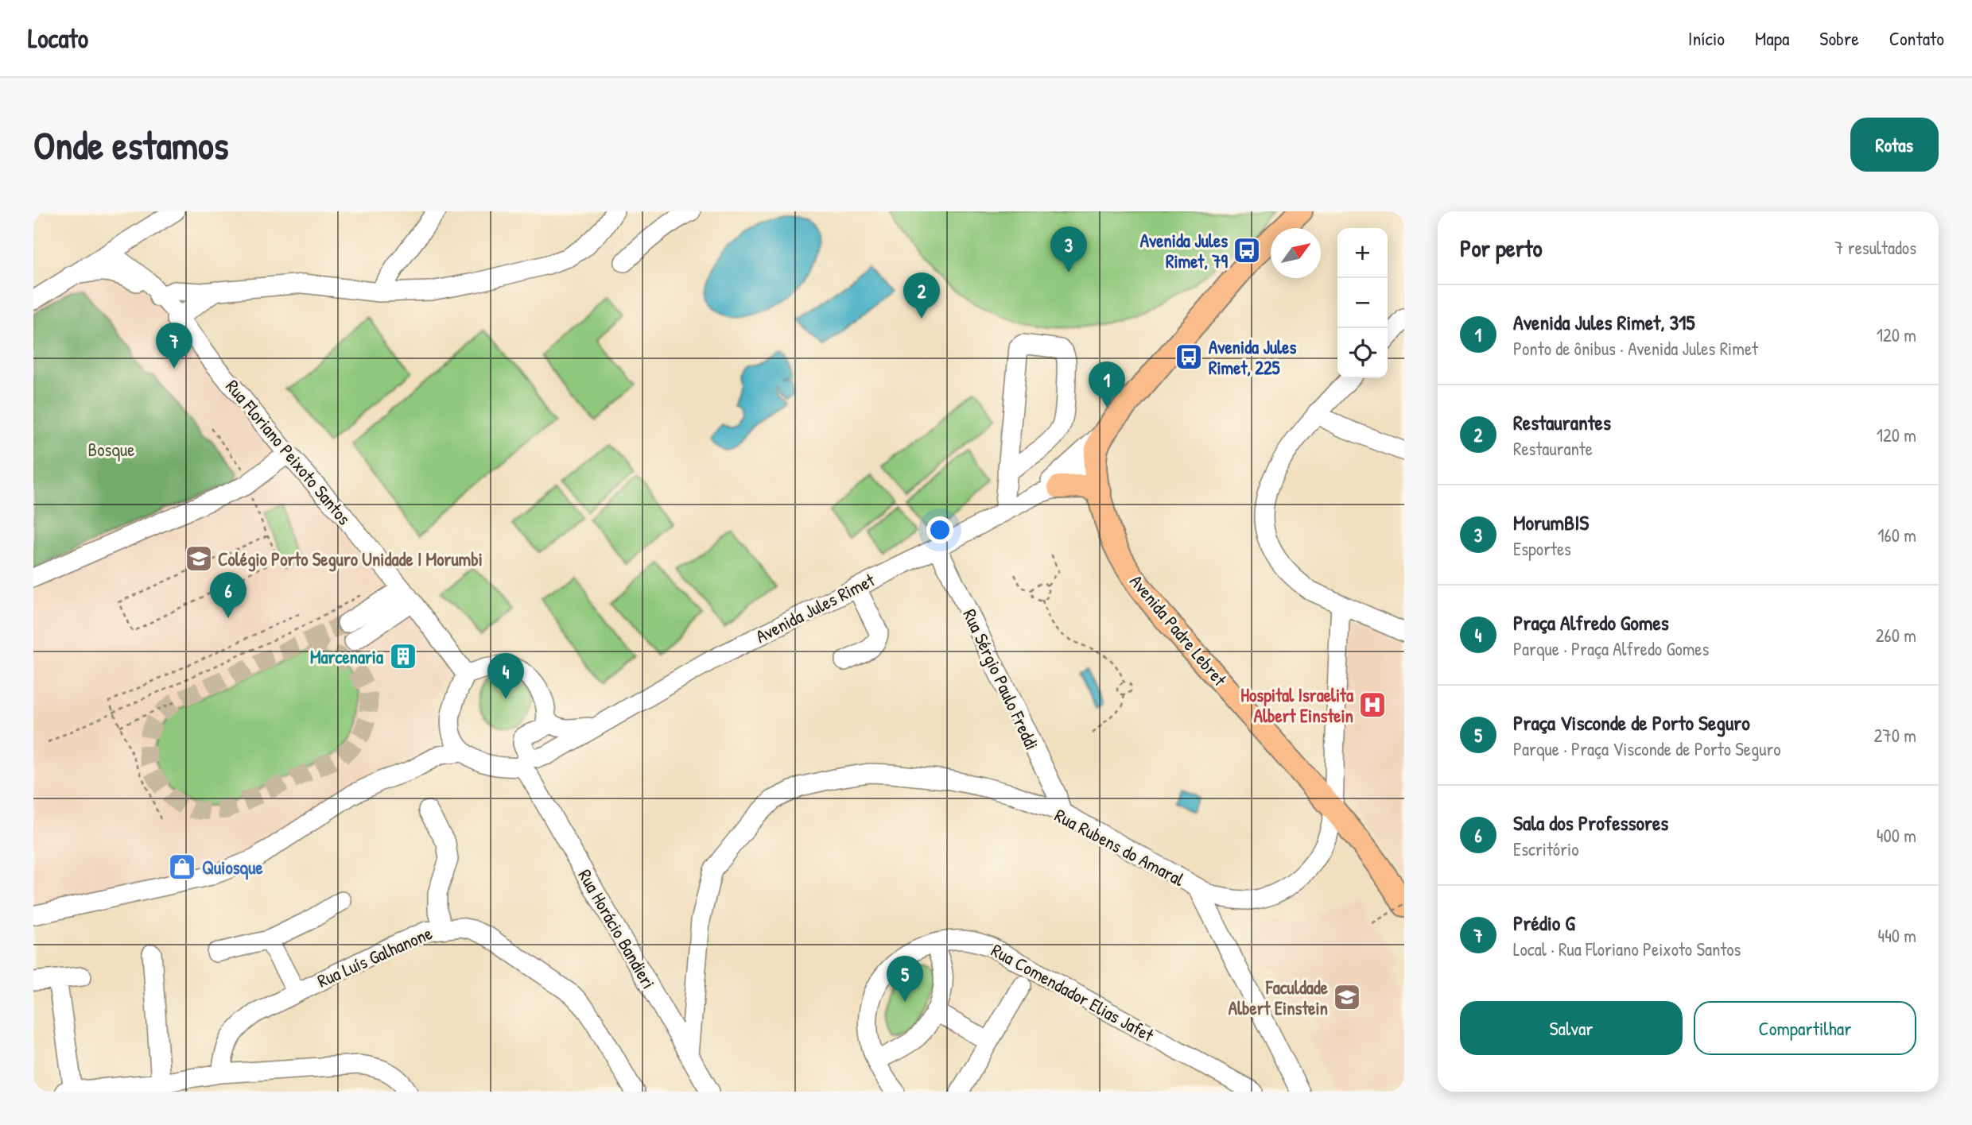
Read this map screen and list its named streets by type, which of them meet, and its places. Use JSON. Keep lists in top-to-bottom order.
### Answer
{
  "streets": {
    "main road": ["Avenida Jules Rimet", "Avenida Padre Lebret"],
    "street": [
      "Rua Floriano Peixoto Santos",
      "Rua Sérgio Paulo Freddi",
      "Rua Rubens do Amaral",
      "Rua Horácio Bandieri",
      "Rua Luís Galhanone",
      "Rua Comendador Elias Jafet"
    ]
  },
  "crossings": [
    ["Rua Floriano Peixoto Santos", "Avenida Jules Rimet"],
    ["Rua Floriano Peixoto Santos", "Rua Horácio Bandieri"],
    ["Avenida Jules Rimet", "Avenida Padre Lebret"],
    ["Avenida Jules Rimet", "Rua Sérgio Paulo Freddi"],
    ["Avenida Jules Rimet", "Rua Horácio Bandieri"],
    ["Avenida Padre Lebret", "Rua Rubens do Amaral"],
    ["Rua Sérgio Paulo Freddi", "Rua Rubens do Amaral"],
    ["Rua Rubens do Amaral", "Rua Horácio Bandieri"]
  ],
  "parks": ["Bosque"],
  "places": {
    "bus stop": ["Avenida Jules Rimet, 79", "Avenida Jules Rimet, 225"],
    "school or university": ["Colégio Porto Seguro Unidade I Morumbi", "Faculdade Albert Einstein"],
    "building": ["Marcenaria"],
    "hospital": ["Hospital Israelita Albert Einstein"],
    "shop": ["Quiosque"]
  },
  "north": "top right",
  "page": {
    "header": "Locato",
    "nav": [
      "Início",
      "Mapa",
      "Sobre",
      "Contato"
    ],
    "buttons": [
      "Rotas",
      ["Salvar", "Compartilhar"]
    ],
    "title": "Onde estamos",
    "heading": ["Por perto", "7 resultados"],
    "pins": [
      "3",
      "2",
      "7",
      "1",
      "6",
      "4",
      "5"
    ],
    "map_buttons": ["+", "−"],
    "list": [
      {
        "mark": "1",
        "name": "Avenida Jules Rimet, 315",
        "note": "Ponto de ônibus · Avenida Jules Rimet",
        "value": "120 m"
      },
      {
        "mark": "2",
        "name": "Restaurantes",
        "note": "Restaurante",
        "value": "120 m"
      },
      {
        "mark": "3",
        "name": "MorumBIS",
        "note": "Esportes",
        "value": "160 m"
      },
      {
        "mark": "4",
        "name": "Praça Alfredo Gomes",
        "note": "Parque · Praça Alfredo Gomes",
        "value": "260 m"
      },
      {
        "mark": "5",
        "name": "Praça Visconde de Porto Seguro",
        "note": "Parque · Praça Visconde de Porto Seguro",
        "value": "270 m"
      },
      {
        "mark": "6",
        "name": "Sala dos Professores",
        "note": "Escritório",
        "value": "400 m"
      },
      {
        "mark": "7",
        "name": "Prédio G",
        "note": "Local · Rua Floriano Peixoto Santos",
        "value": "440 m"
      }
    ]
  }
}
